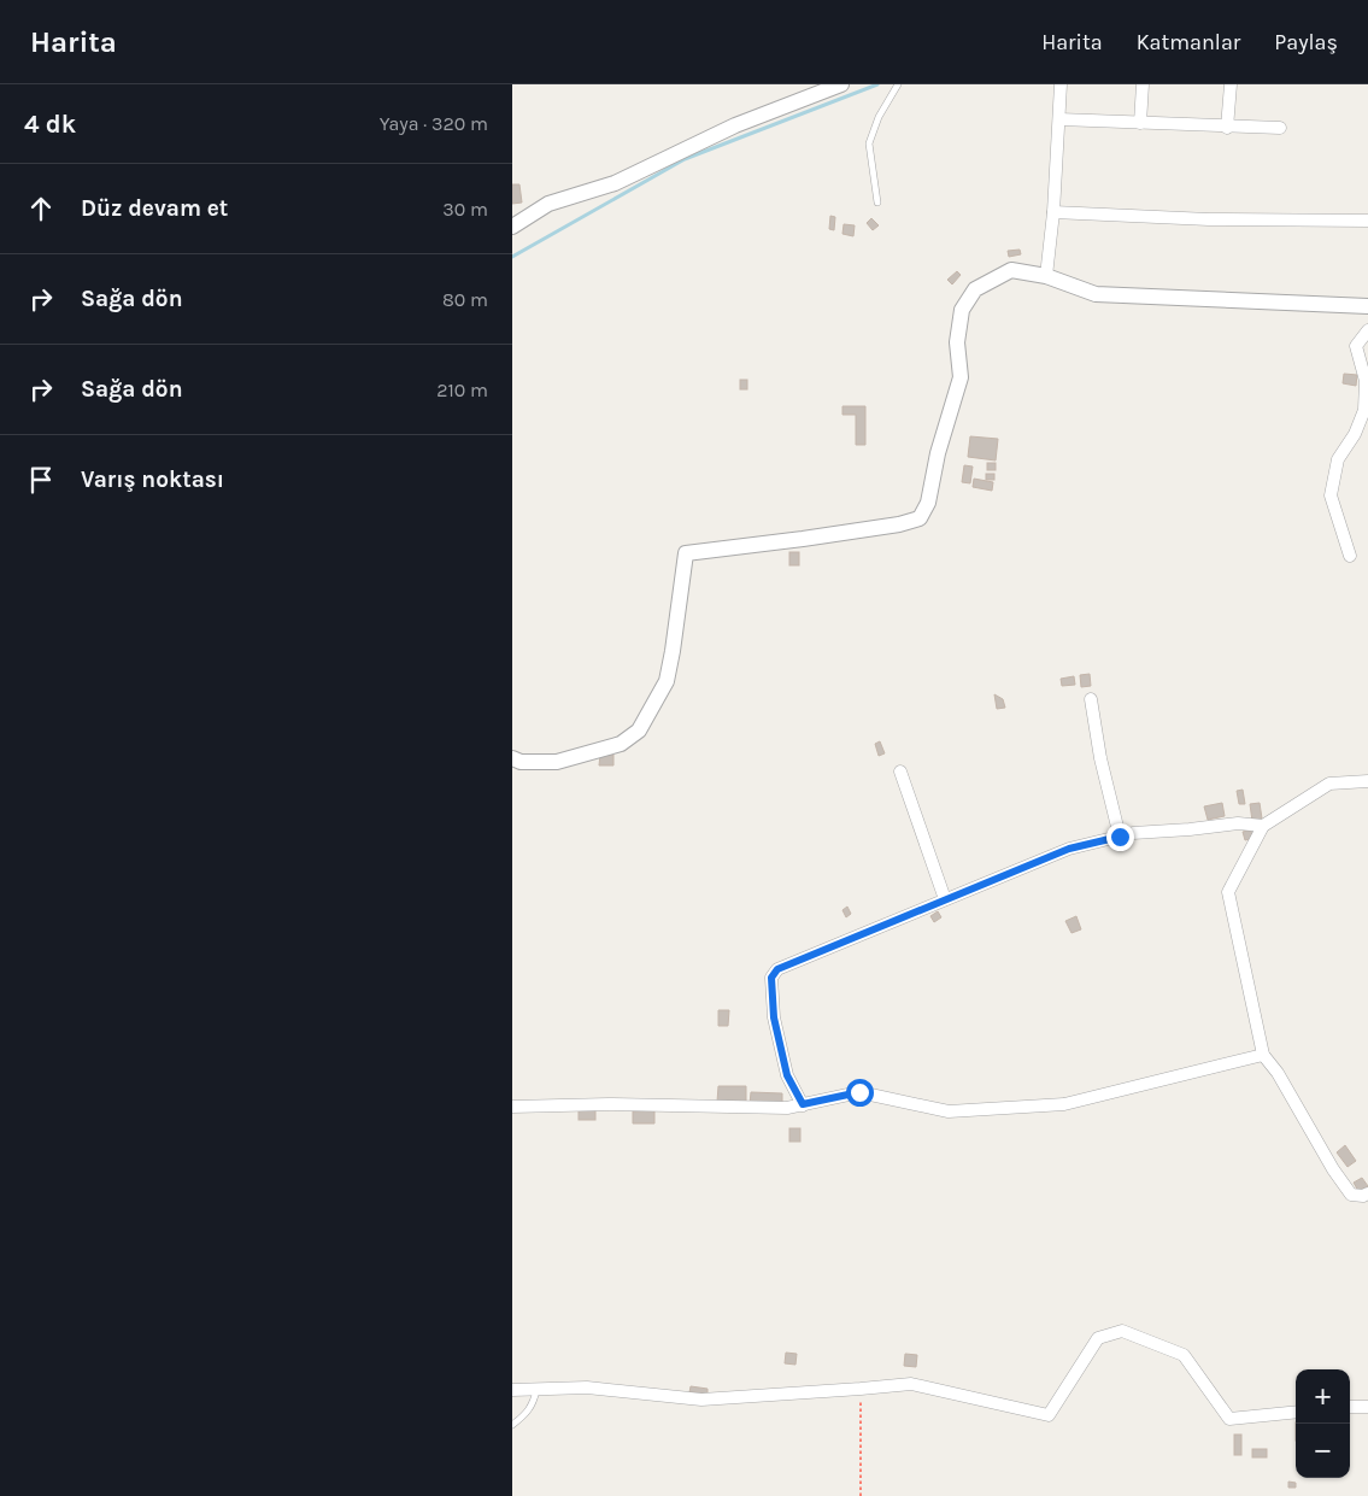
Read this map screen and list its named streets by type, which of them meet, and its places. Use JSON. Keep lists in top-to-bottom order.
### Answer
{
  "page": {
    "header": "Harita",
    "nav": ["Harita", "Katmanlar", "Paylaş"],
    "heading": ["4 dk", "Yaya · 320 m"],
    "list": [
      ["Düz devam et", "30 m"],
      ["Sağa dön", "80 m"],
      ["Sağa dön", "210 m"],
      "Varış noktası"
    ],
    "map_buttons": ["+", "−"]
  }
}
